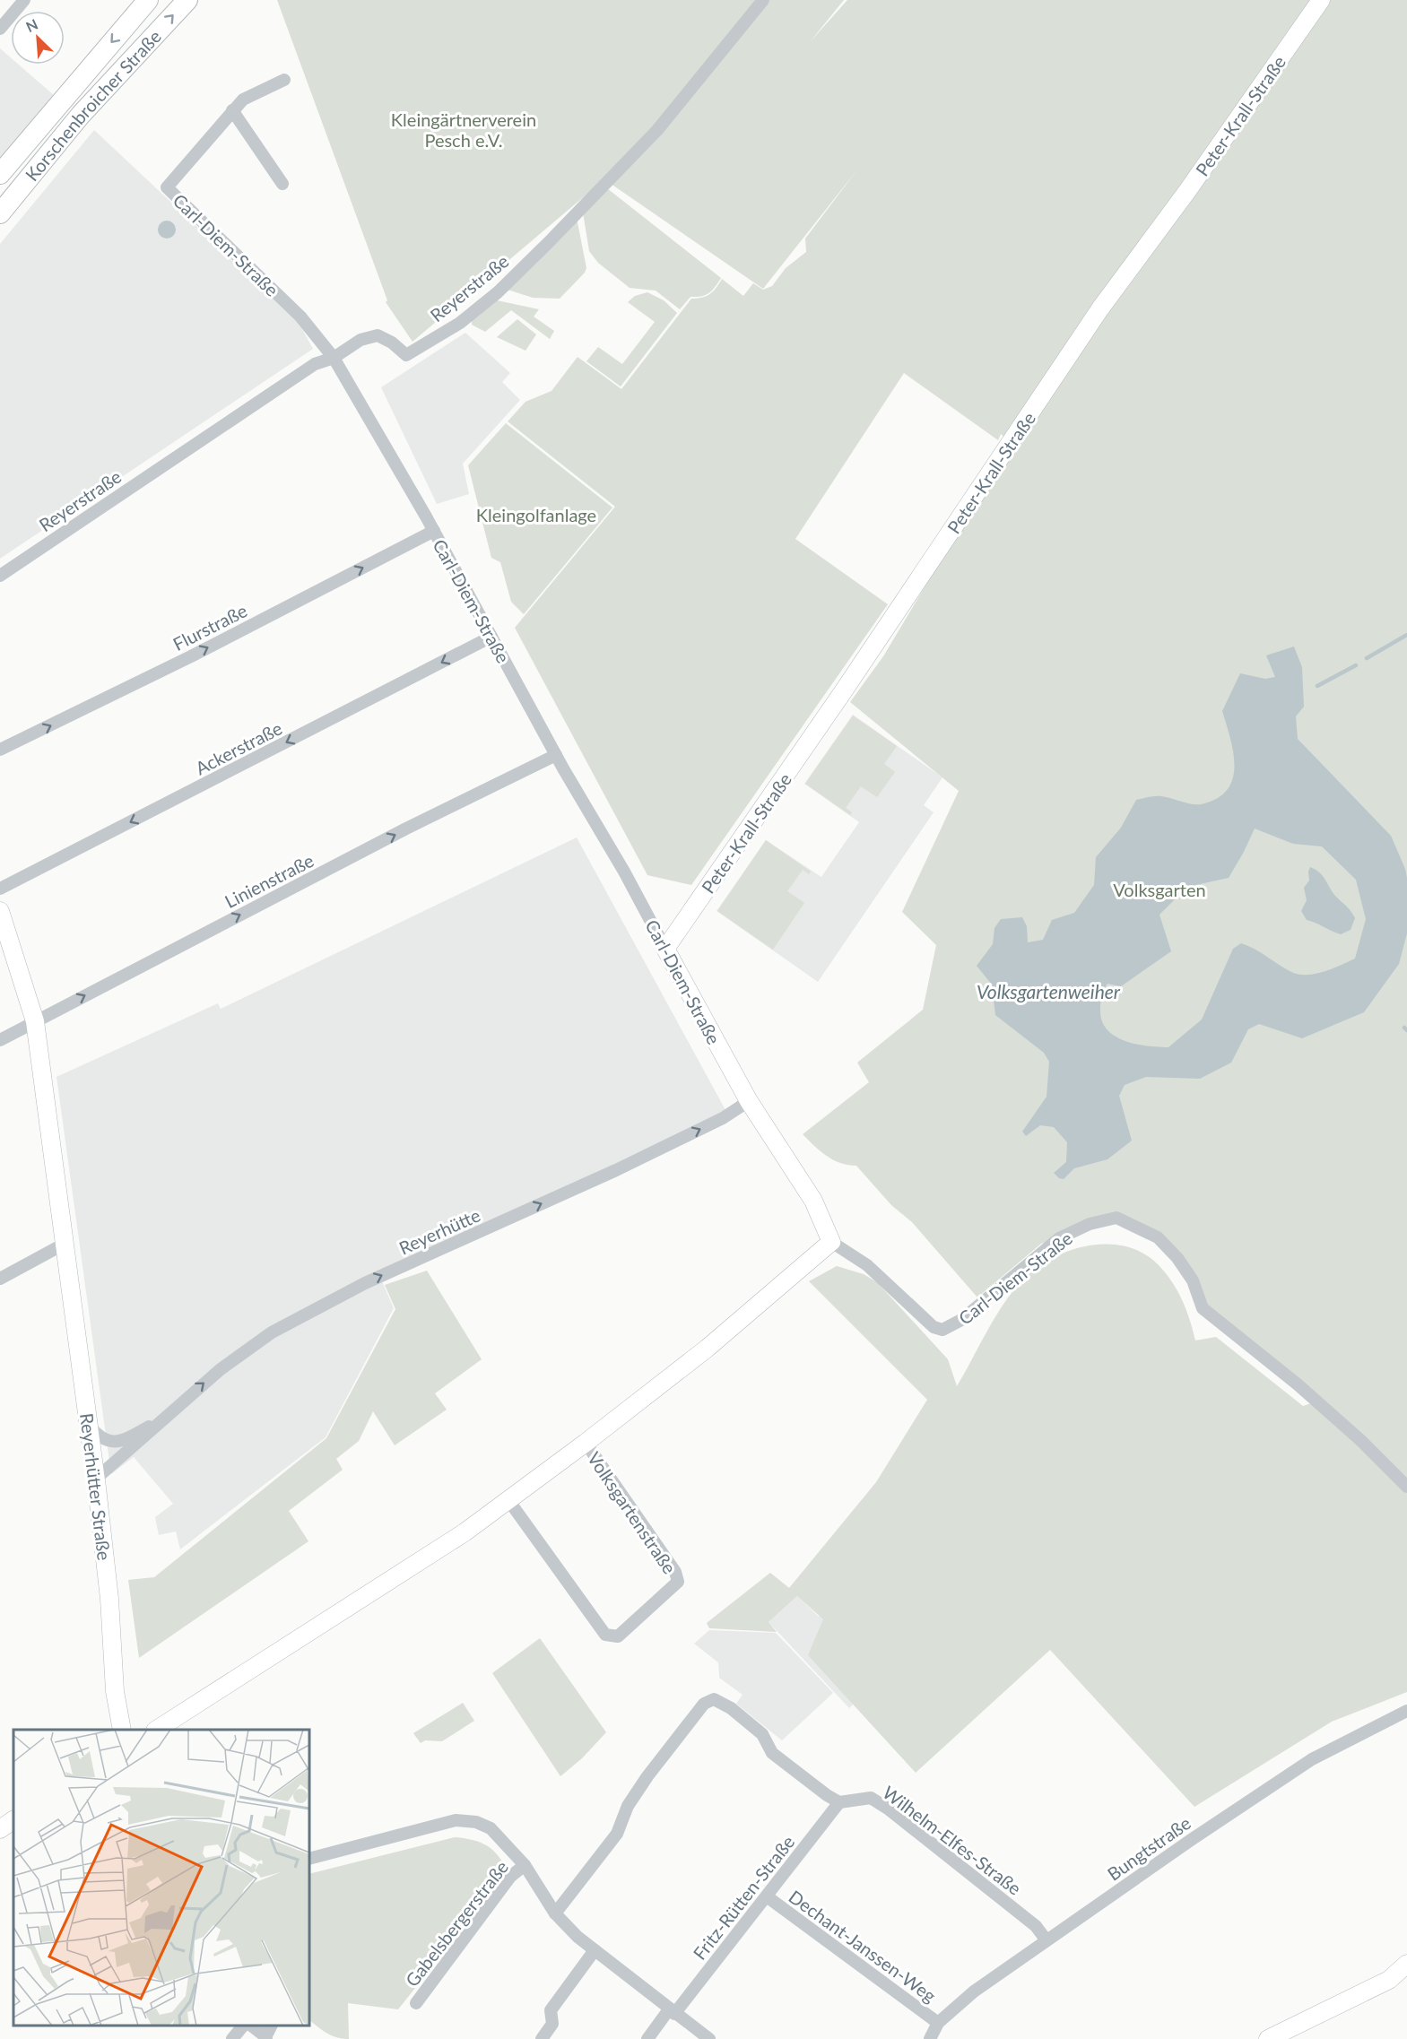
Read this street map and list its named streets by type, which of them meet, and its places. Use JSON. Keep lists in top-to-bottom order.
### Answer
{
  "streets": {
    "main road": ["Korschenbroicher Straße"],
    "street": [
      "Peter-Krall-Straße",
      "Carl-Diem-Straße",
      "Reyerstraße",
      "Flurstraße",
      "Ackerstraße",
      "Linienstraße",
      "Reyerhütte",
      "Reyerhütter Straße",
      "Volksgartenstraße",
      "Wilhelm-Elfes-Straße",
      "Bungtstraße",
      "Fritz-Rütten-Straße",
      "Gabelsbergerstraße",
      "Dechant-Janssen-Weg"
    ]
  },
  "crossings": [
    ["Peter-Krall-Straße", "Carl-Diem-Straße"],
    ["Carl-Diem-Straße", "Reyerstraße"],
    ["Carl-Diem-Straße", "Flurstraße"],
    ["Carl-Diem-Straße", "Ackerstraße"],
    ["Carl-Diem-Straße", "Linienstraße"],
    ["Carl-Diem-Straße", "Reyerhütte"],
    ["Carl-Diem-Straße", "Volksgartenstraße"],
    ["Linienstraße", "Reyerhütter Straße"],
    ["Reyerhütte", "Reyerhütter Straße"],
    ["Wilhelm-Elfes-Straße", "Bungtstraße"],
    ["Wilhelm-Elfes-Straße", "Fritz-Rütten-Straße"],
    ["Bungtstraße", "Dechant-Janssen-Weg"],
    ["Fritz-Rütten-Straße", "Gabelsbergerstraße"],
    ["Fritz-Rütten-Straße", "Dechant-Janssen-Weg"]
  ],
  "one_way": [
    "Flurstraße",
    "Ackerstraße",
    "Linienstraße",
    "Reyerhütte"
  ],
  "water": ["Volksgartenweiher"],
  "parks": ["Kleingärtnerverein Pesch e.V.", "Kleingolfanlage", "Volksgarten"],
  "north": "top left"
}
